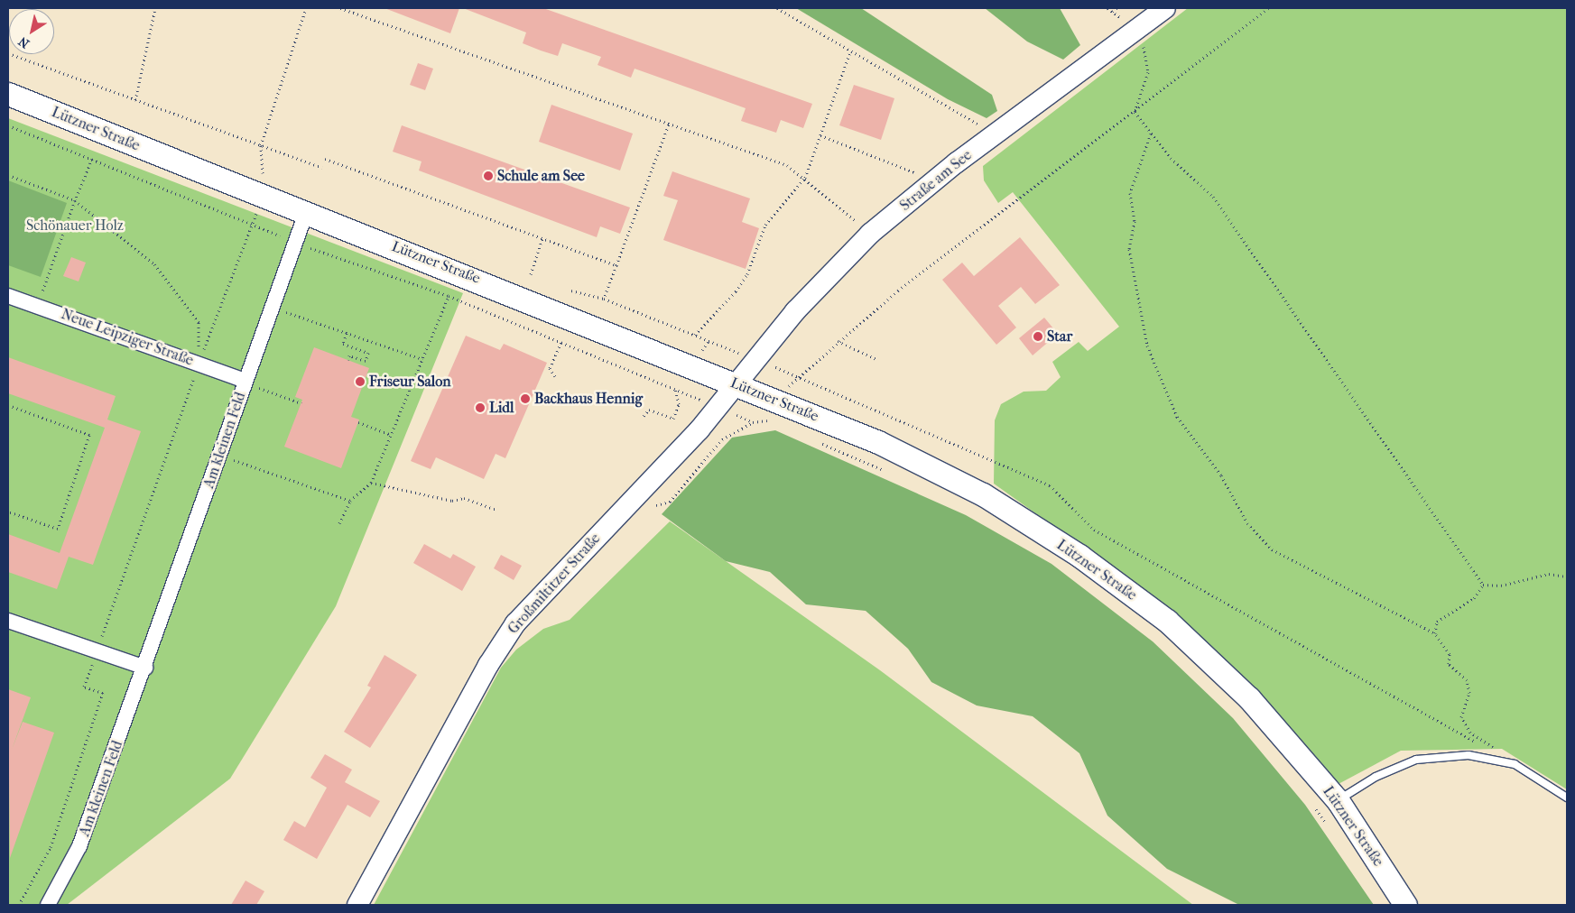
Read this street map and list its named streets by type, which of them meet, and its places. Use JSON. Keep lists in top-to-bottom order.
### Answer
{
  "streets": {
    "main road": ["Lützner Straße"],
    "street": [
      "Straße am See",
      "Neue Leipziger Straße",
      "Am kleinen Feld",
      "Großmiltitzer Straße"
    ]
  },
  "crossings": [
    ["Lützner Straße", "Straße am See"],
    ["Lützner Straße", "Am kleinen Feld"],
    ["Lützner Straße", "Großmiltitzer Straße"],
    ["Straße am See", "Großmiltitzer Straße"],
    ["Neue Leipziger Straße", "Am kleinen Feld"]
  ],
  "parks": ["Schönauer Holz"],
  "places": [
    "Schule am See",
    "Star",
    "Friseur Salon",
    "Backhaus Hennig",
    "Lidl"
  ],
  "north": "bottom left"
}
